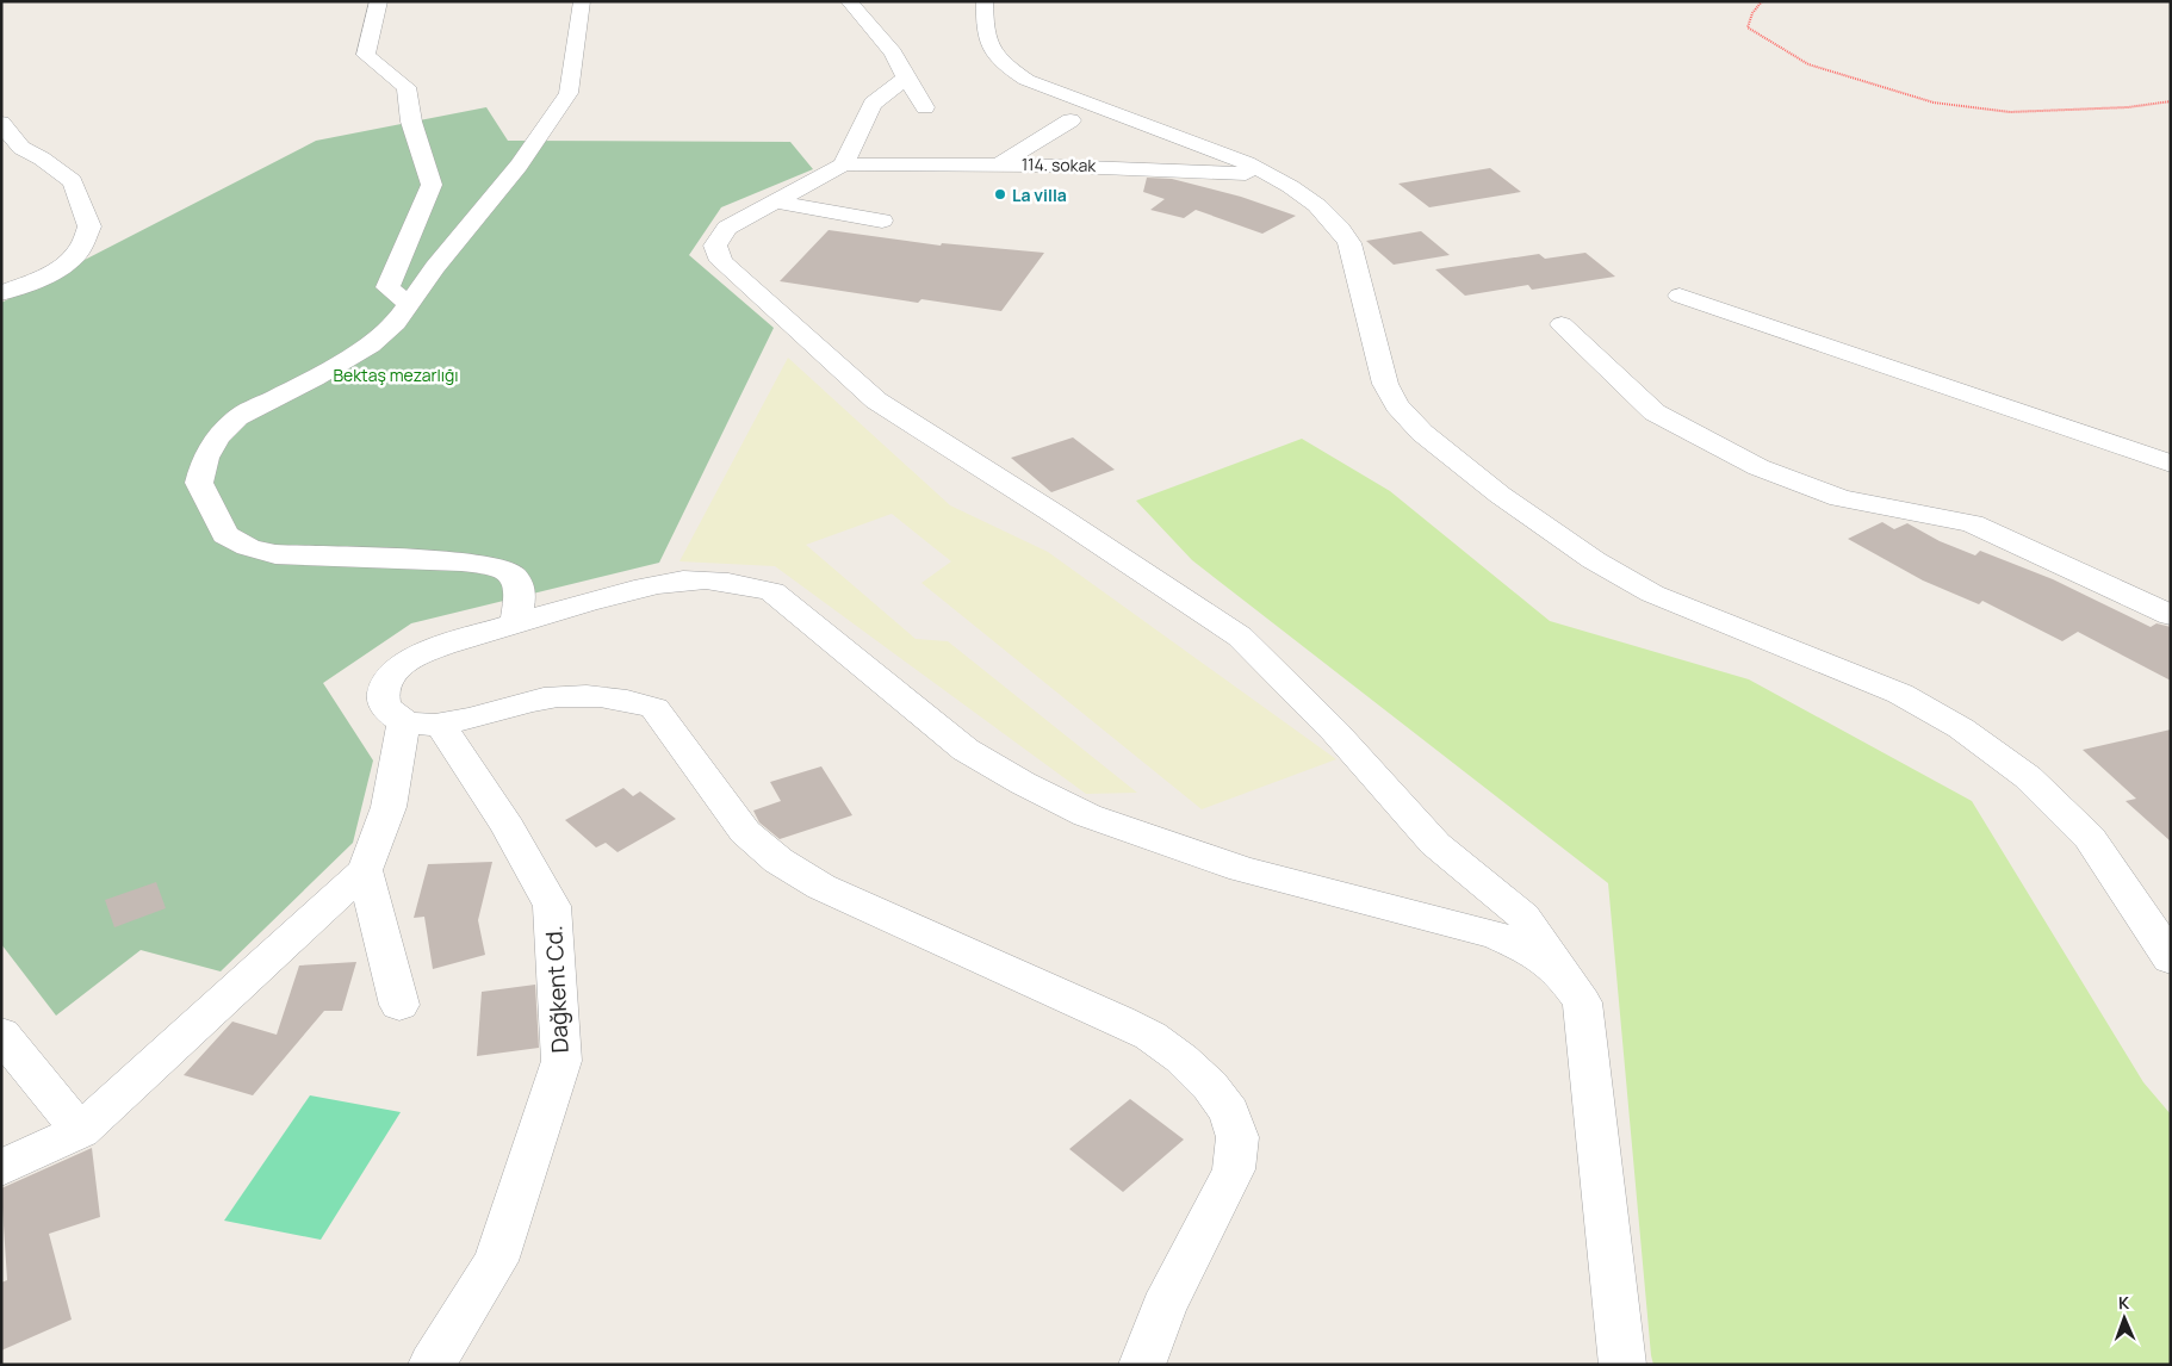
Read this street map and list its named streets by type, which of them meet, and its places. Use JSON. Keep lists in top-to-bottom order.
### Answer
{
  "streets": {
    "street": ["114. sokak", "Dağkent Cd."]
  },
  "parks": ["Bektaş mezarlığı"],
  "places": ["La villa"],
  "north": "top"
}
